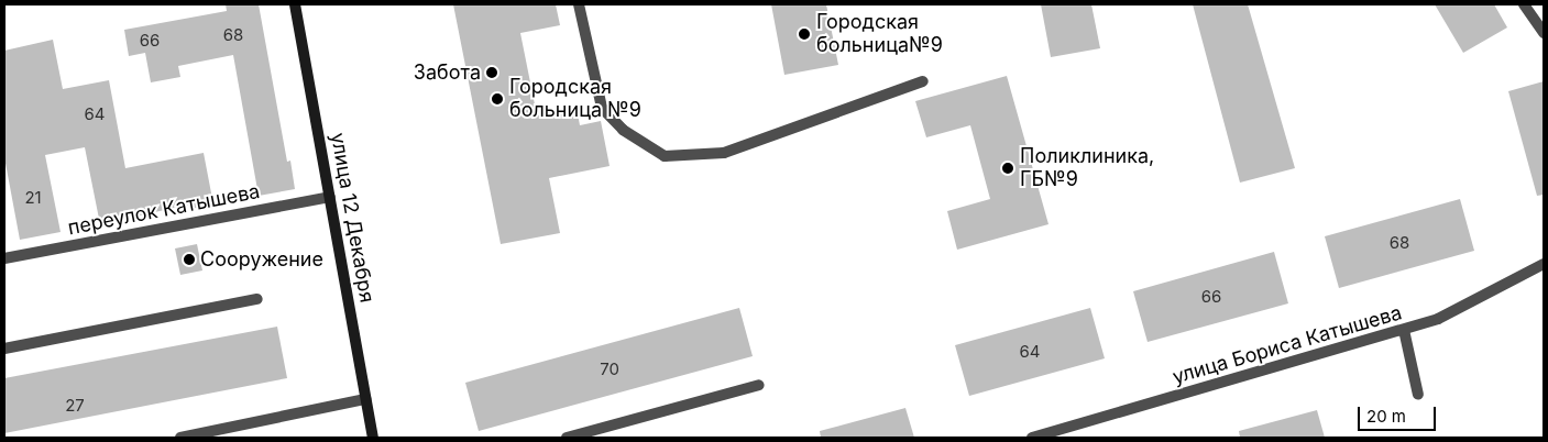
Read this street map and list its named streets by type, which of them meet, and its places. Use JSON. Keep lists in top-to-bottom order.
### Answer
{
  "streets": {
    "main road": ["улица 12 Декабря"],
    "street": ["переулок Катышева", "улица Бориса Катышева"]
  },
  "crossings": [
    ["переулок Катышева", "улица 12 Декабря"]
  ],
  "places": [
    "Городская больница№9",
    "Забота",
    "Городская больница №9",
    "Поликлиника, ГБ№9",
    "Сооружение"
  ],
  "house_numbers": [
    "68",
    "66",
    "64",
    "21",
    "68",
    "66",
    "64",
    "70",
    "27"
  ],
  "scale_bar": "20 m"
}
